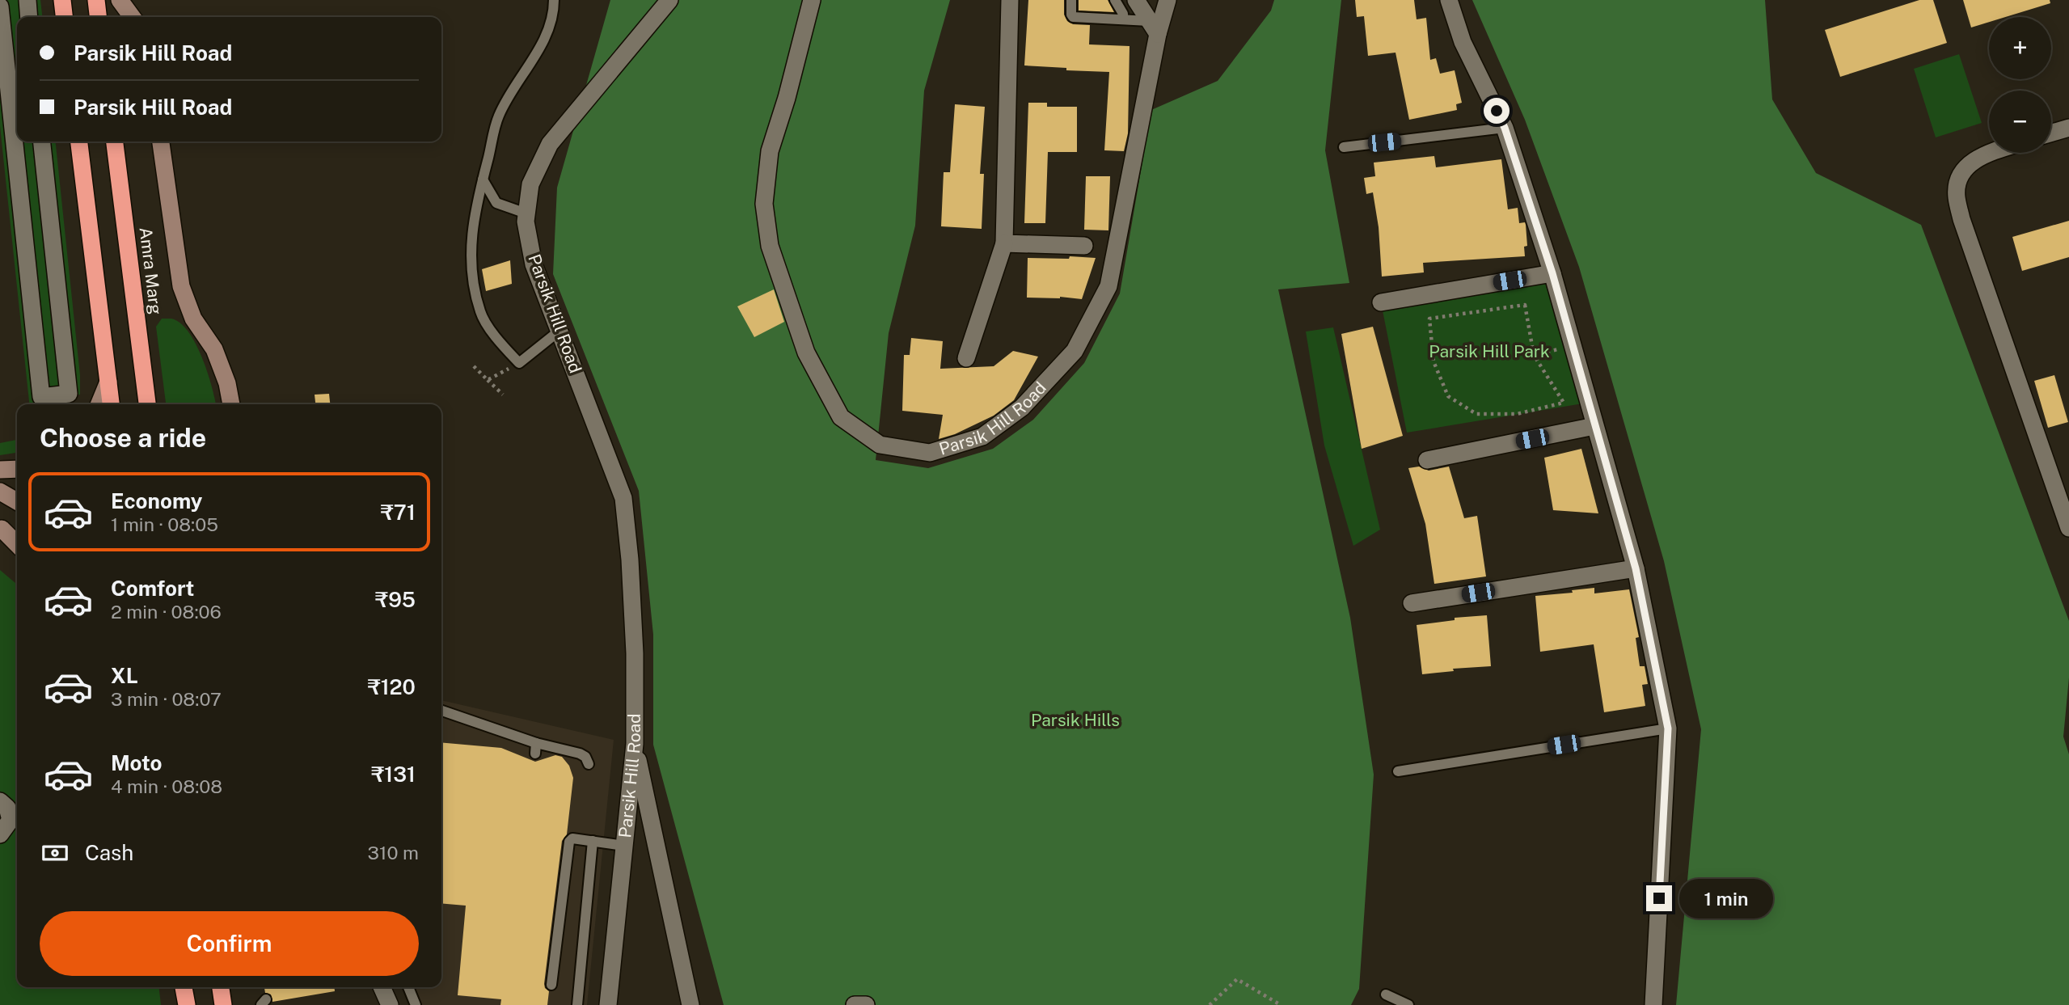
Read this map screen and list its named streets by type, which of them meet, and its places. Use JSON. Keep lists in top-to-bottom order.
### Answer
{
  "streets": {
    "highway": ["Amra Marg"],
    "street": ["Parsik Hill Road"]
  },
  "parks": ["Parsik Hill Park", "Parsik Hills"],
  "page": {
    "map_buttons": ["+", "−"],
    "banner": ["Parsik Hill Road", "Parsik Hill Road"],
    "heading": "Choose a ride",
    "list": [
      {
        "name": "Economy",
        "note": "1 min · 08:05",
        "value": "₹71"
      },
      {
        "name": "Comfort",
        "note": "2 min · 08:06",
        "value": "₹95"
      },
      {
        "name": "XL",
        "note": "3 min · 08:07",
        "value": "₹120"
      },
      {
        "name": "Moto",
        "note": "4 min · 08:08",
        "value": "₹131"
      }
    ],
    "pay": ["Cash", "310 m"],
    "bubble": "1 min",
    "buttons": "Confirm"
  }
}
